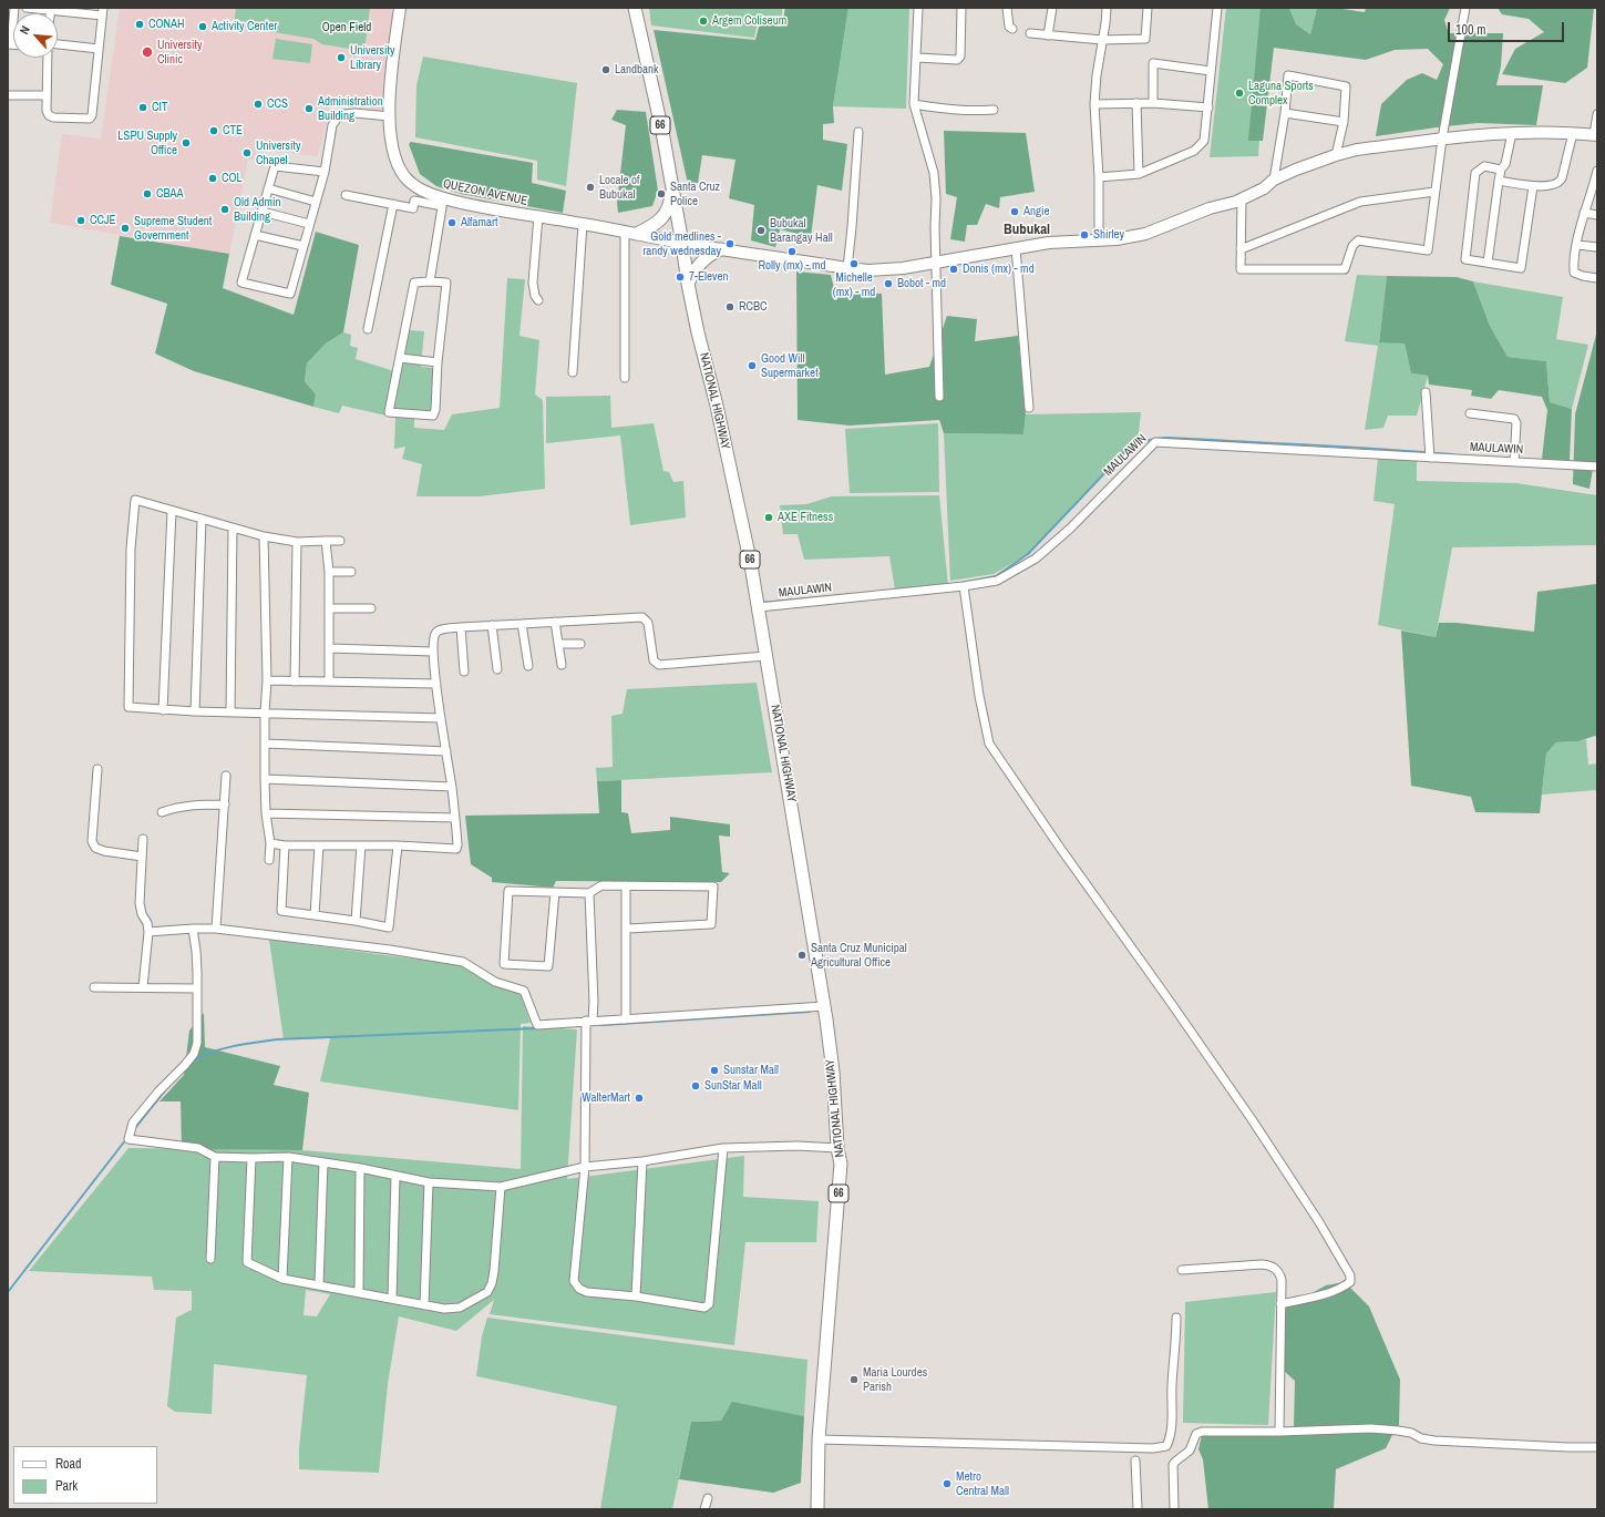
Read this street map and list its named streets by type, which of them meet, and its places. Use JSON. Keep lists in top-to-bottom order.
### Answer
{
  "streets": {
    "main road": ["66", "QUEZON AVENUE", "NATIONAL HIGHWAY"],
    "street": ["MAULAWIN"]
  },
  "crossings": [
    ["QUEZON AVENUE", "NATIONAL HIGHWAY"],
    ["NATIONAL HIGHWAY", "MAULAWIN"]
  ],
  "districts": ["Bubukal"],
  "parks": ["Open Field"],
  "places": [
    "Argem Coliseum",
    "CONAH",
    "Activity Center",
    "University Clinic",
    "University Library",
    "Landbank",
    "Laguna Sports Complex",
    "CCS",
    "CIT",
    "Administration Building",
    "CTE",
    "LSPU Supply Office",
    "University Chapel",
    "COL",
    "Locale of Bubukal",
    "CBAA",
    "Santa Cruz Police",
    "Old Admin Building",
    "Angie",
    "CCJE",
    "Alfamart",
    "Supreme Student Government",
    "Bubukal Barangay Hall",
    "Shirley",
    "Gold medlines - randy wednesday",
    "Rolly (mx) - md",
    "Michelle (mx) - md",
    "Donis (mx) - md",
    "7-Eleven",
    "Bobot - md",
    "RCBC",
    "Good Will Supermarket",
    "AXE Fitness",
    "Santa Cruz Municipal Agricultural Office",
    "Sunstar Mall",
    "SunStar Mall",
    "WalterMart",
    "Maria Lourdes Parish",
    "Metro Central Mall"
  ],
  "legend": ["Road", "Park"],
  "scale_bar": "100 m",
  "north": "top left"
}
